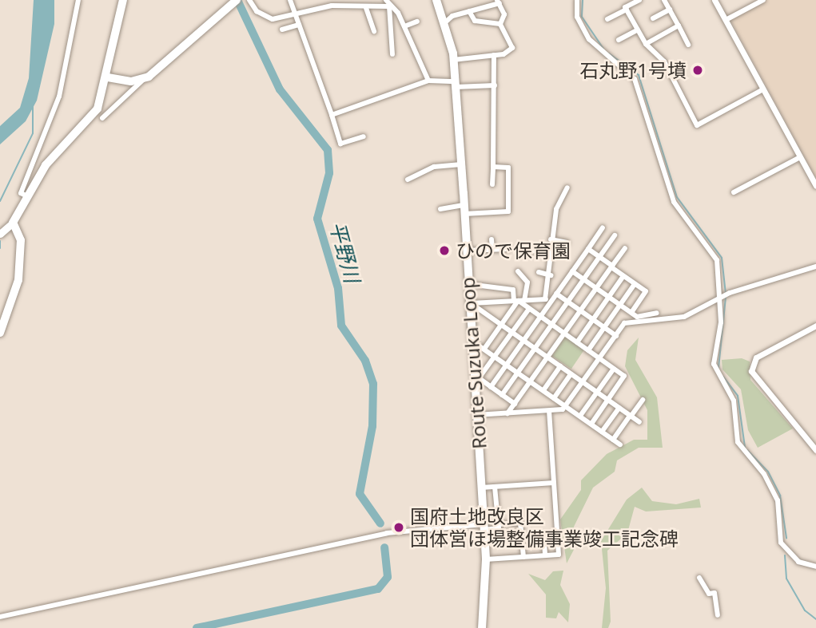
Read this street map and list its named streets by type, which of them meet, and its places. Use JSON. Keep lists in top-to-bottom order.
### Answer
{
  "streets": {
    "main road": ["Route Suzuka Loop"]
  },
  "water": ["平野川"],
  "places": ["石丸野1号墳", "ひので保育園", "国府土地改良区 団体営ほ場整備事業竣工記念碑"]
}
